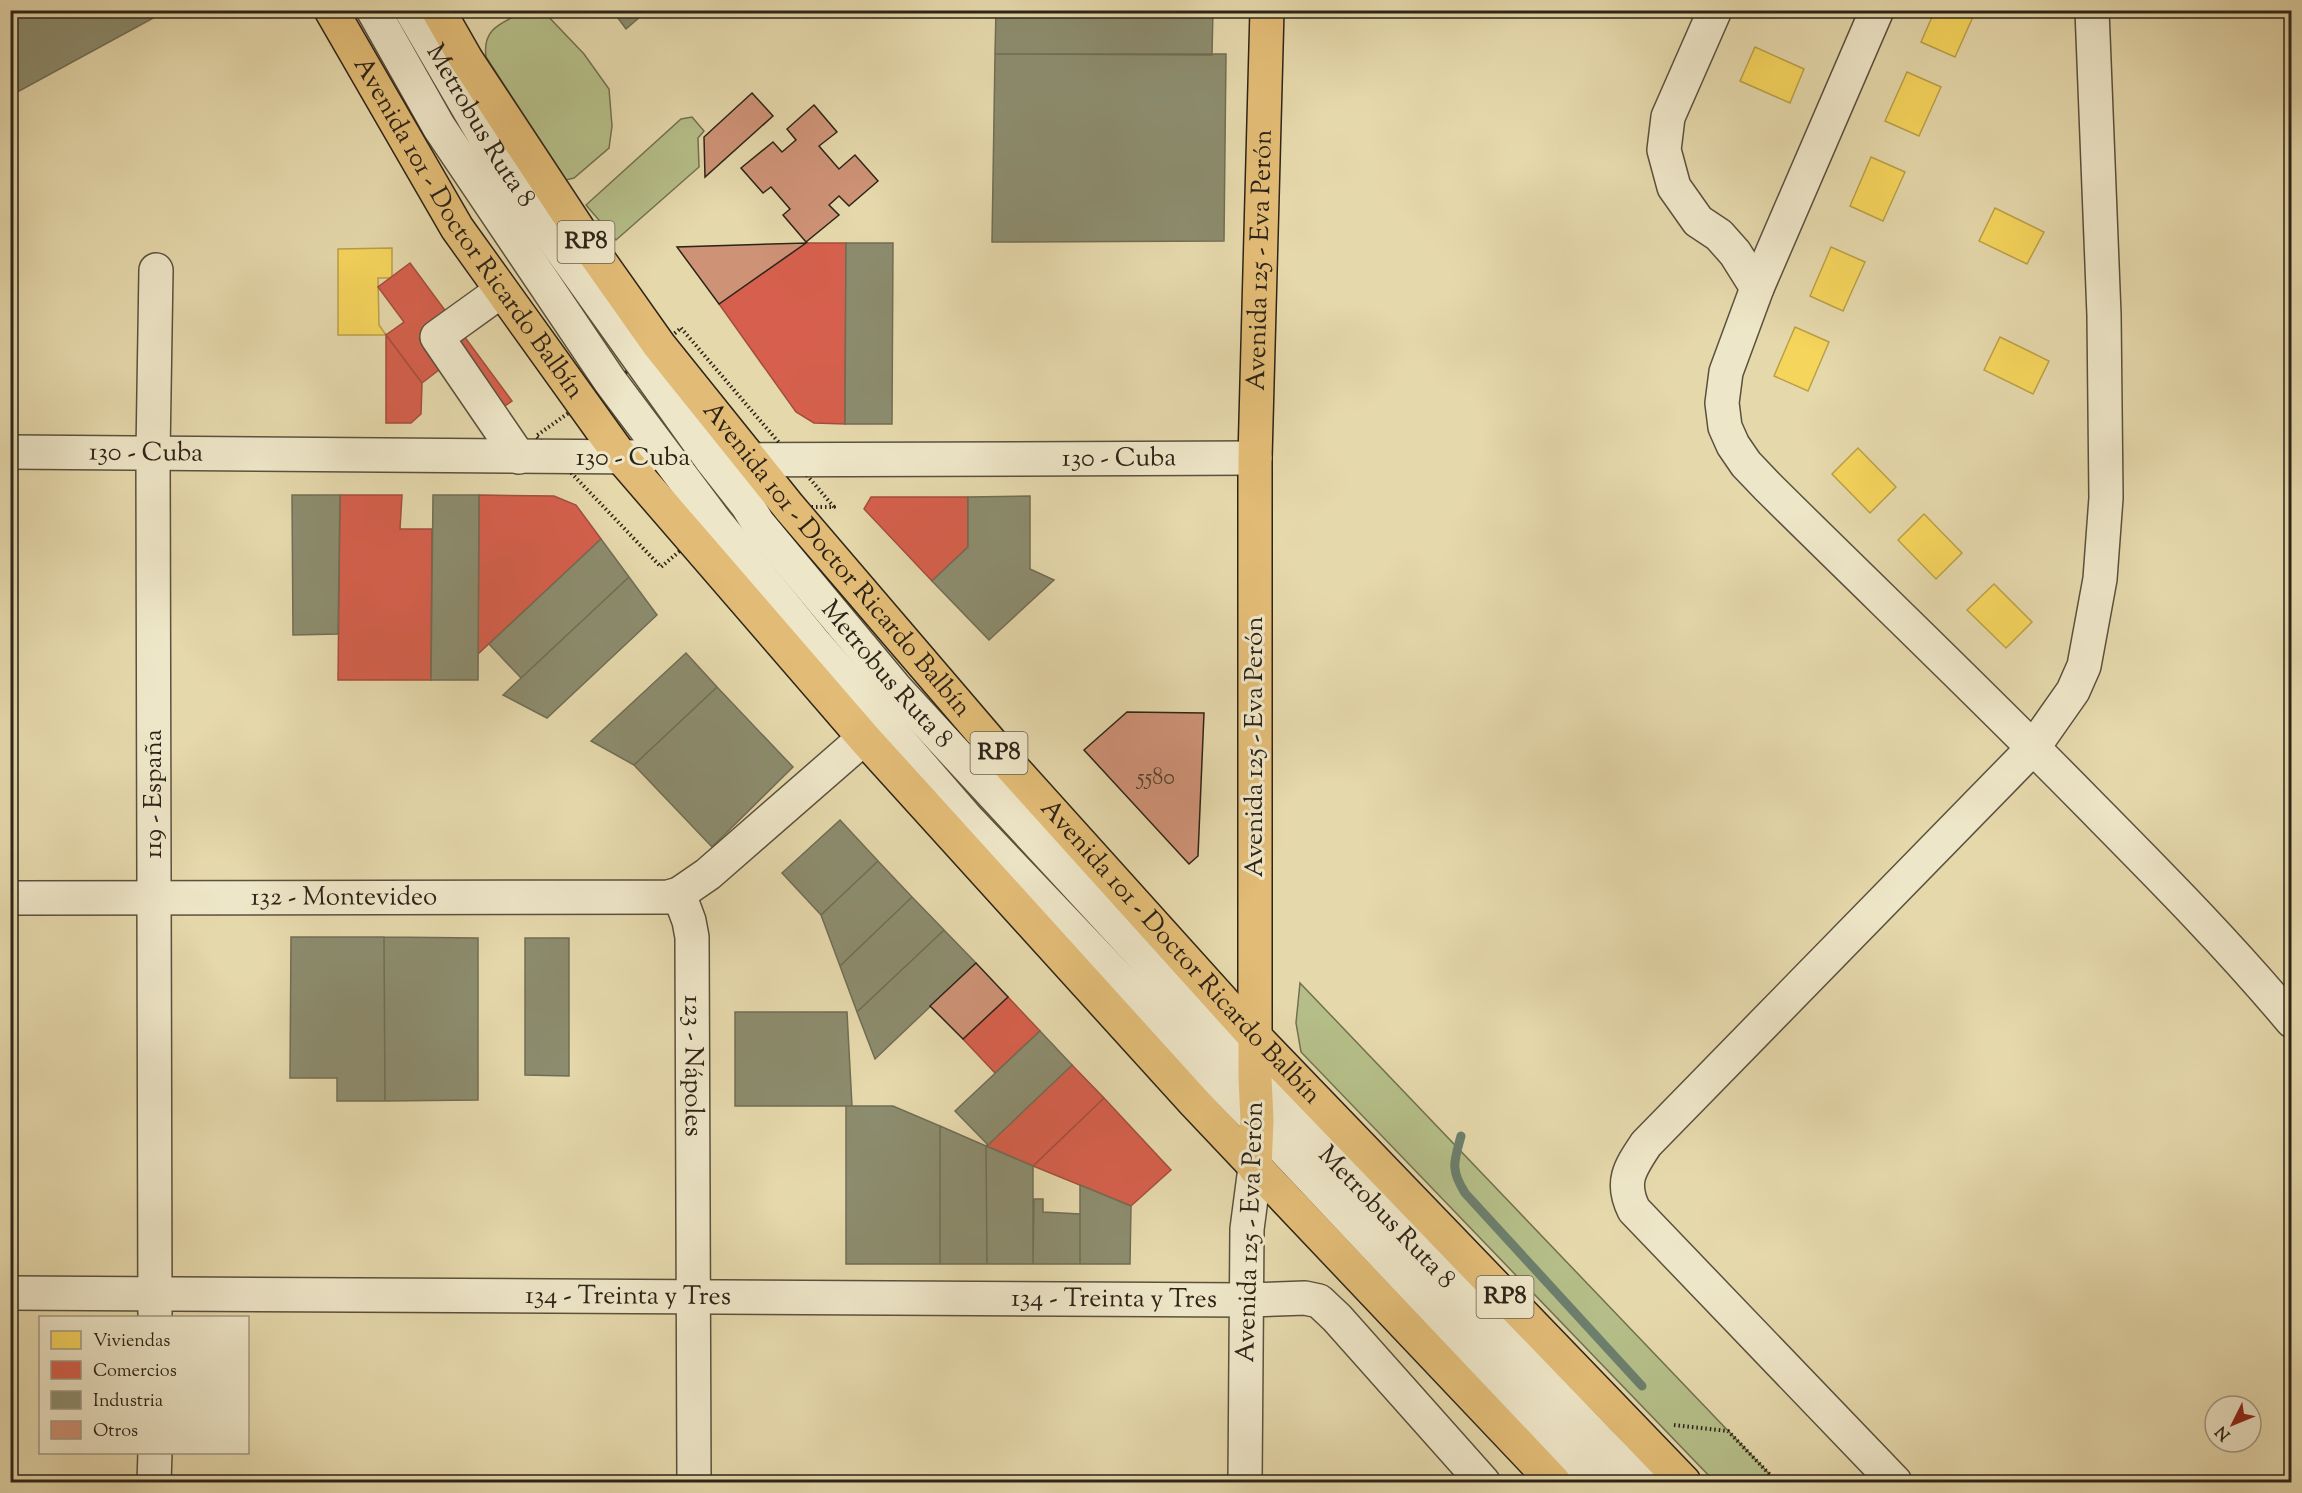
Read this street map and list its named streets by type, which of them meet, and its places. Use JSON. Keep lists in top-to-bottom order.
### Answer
{
  "streets": {
    "main road": ["Avenida 101 - Doctor Ricardo Balbín", "RP8", "Avenida 125 - Eva Perón"],
    "street": [
      "Metrobus Ruta 8",
      "130 - Cuba",
      "119 - España",
      "132 - Montevideo",
      "123 - Nápoles",
      "134 - Treinta y Tres"
    ]
  },
  "crossings": [
    ["Metrobus Ruta 8", "Avenida 125 - Eva Perón"],
    ["Metrobus Ruta 8", "130 - Cuba"],
    ["Avenida 101 - Doctor Ricardo Balbín", "Avenida 125 - Eva Perón"],
    ["Avenida 101 - Doctor Ricardo Balbín", "130 - Cuba"],
    ["Avenida 125 - Eva Perón", "130 - Cuba"],
    ["Avenida 125 - Eva Perón", "134 - Treinta y Tres"],
    ["130 - Cuba", "119 - España"],
    ["119 - España", "132 - Montevideo"],
    ["119 - España", "134 - Treinta y Tres"],
    ["132 - Montevideo", "123 - Nápoles"],
    ["123 - Nápoles", "134 - Treinta y Tres"]
  ],
  "house_numbers": ["5580"],
  "legend": [
    "Viviendas",
    "Comercios",
    "Industria",
    "Otros"
  ],
  "north": "bottom left"
}
